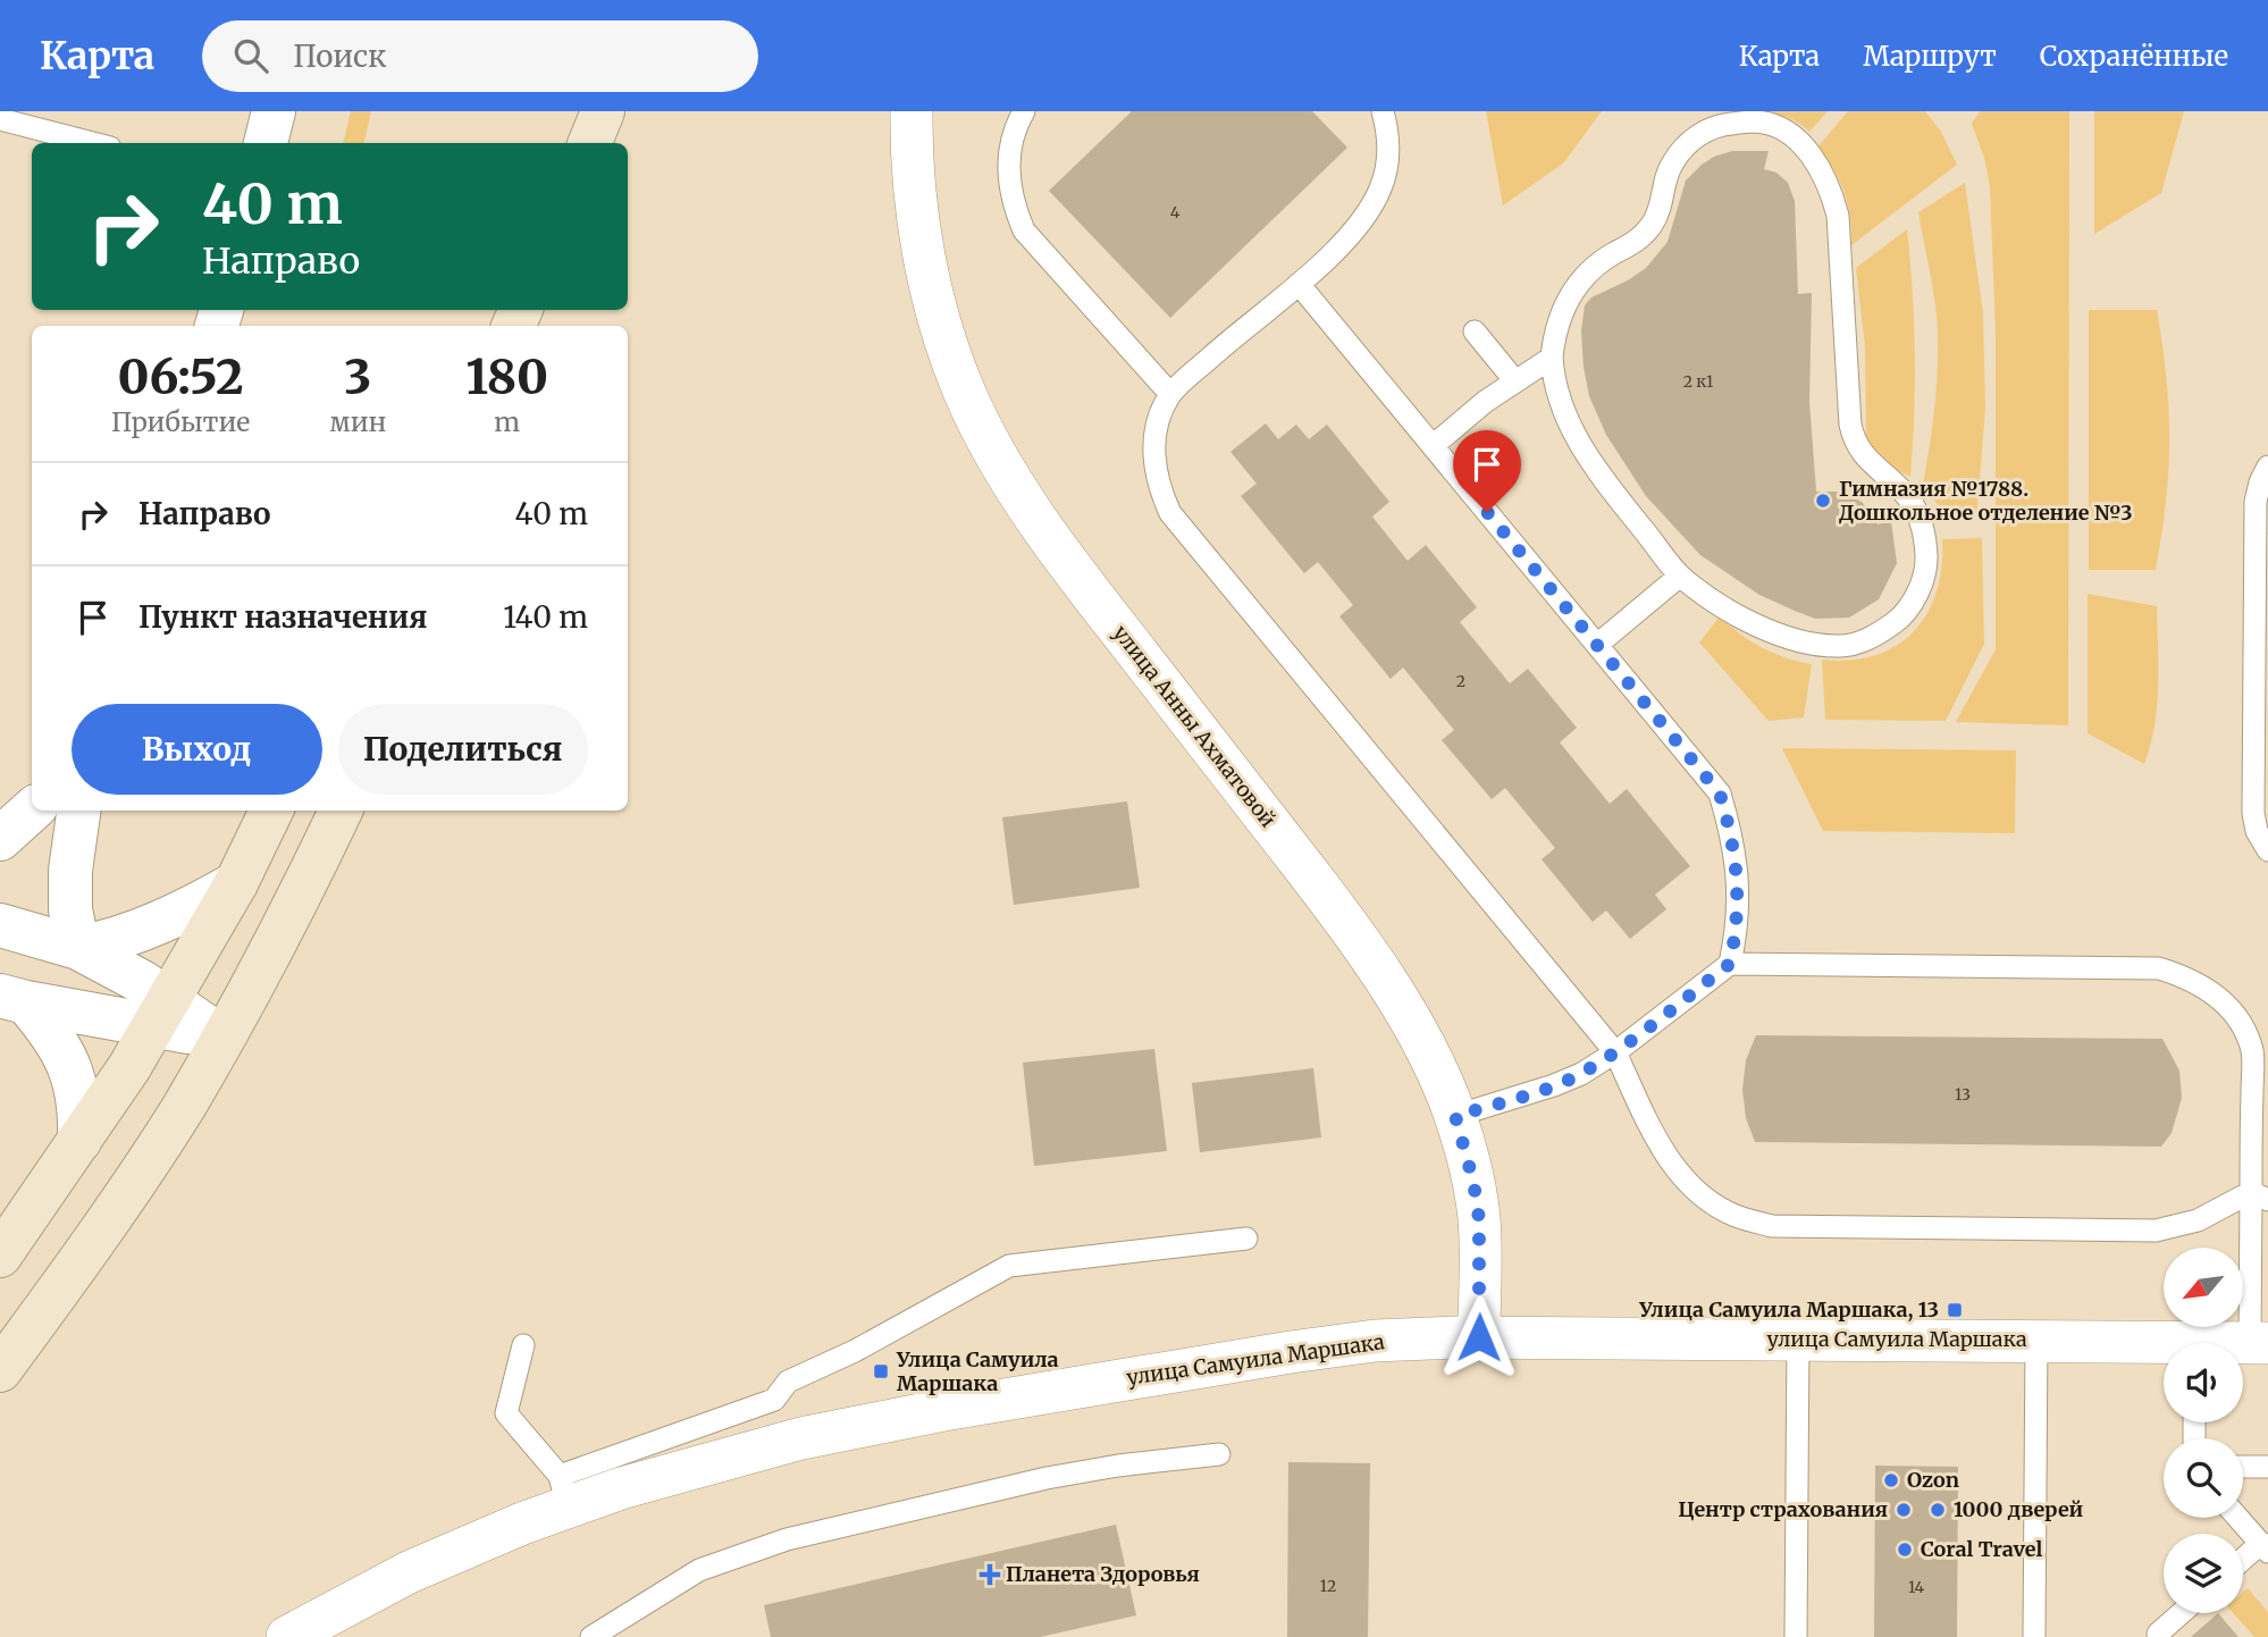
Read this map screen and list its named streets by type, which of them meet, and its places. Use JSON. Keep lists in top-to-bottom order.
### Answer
{
  "streets": {
    "street": ["улица Анны Ахматовой", "улица Самуила Маршака"]
  },
  "crossings": [
    ["улица Анны Ахматовой", "улица Самуила Маршака"]
  ],
  "places": {
    "other": [
      "Гимназия №1788. Дошкольное отделение №3",
      "Ozon",
      "Центр страхования",
      "1000 дверей",
      "Coral Travel"
    ],
    "transit": ["Улица Самуила Маршака, 13", "Улица Самуила Маршака"],
    "health": ["Планета Здоровья"]
  },
  "house_numbers": [
    "4",
    "2 к1",
    "2",
    "13",
    "12",
    "14"
  ],
  "north": "bottom left",
  "page": {
    "header": "Карта",
    "search": "Поиск",
    "nav": ["Карта", "Маршрут", "Сохранённые"],
    "turn": ["40 m", "Направо"],
    "eta": [
      "06:52",
      "Прибытие",
      "3",
      "мин",
      "180",
      "m"
    ],
    "list": [
      {
        "name": "Направо",
        "value": "40 m"
      },
      {
        "name": "Пункт назначения",
        "value": "140 m"
      }
    ],
    "buttons": ["Выход", "Поделиться"]
  }
}
